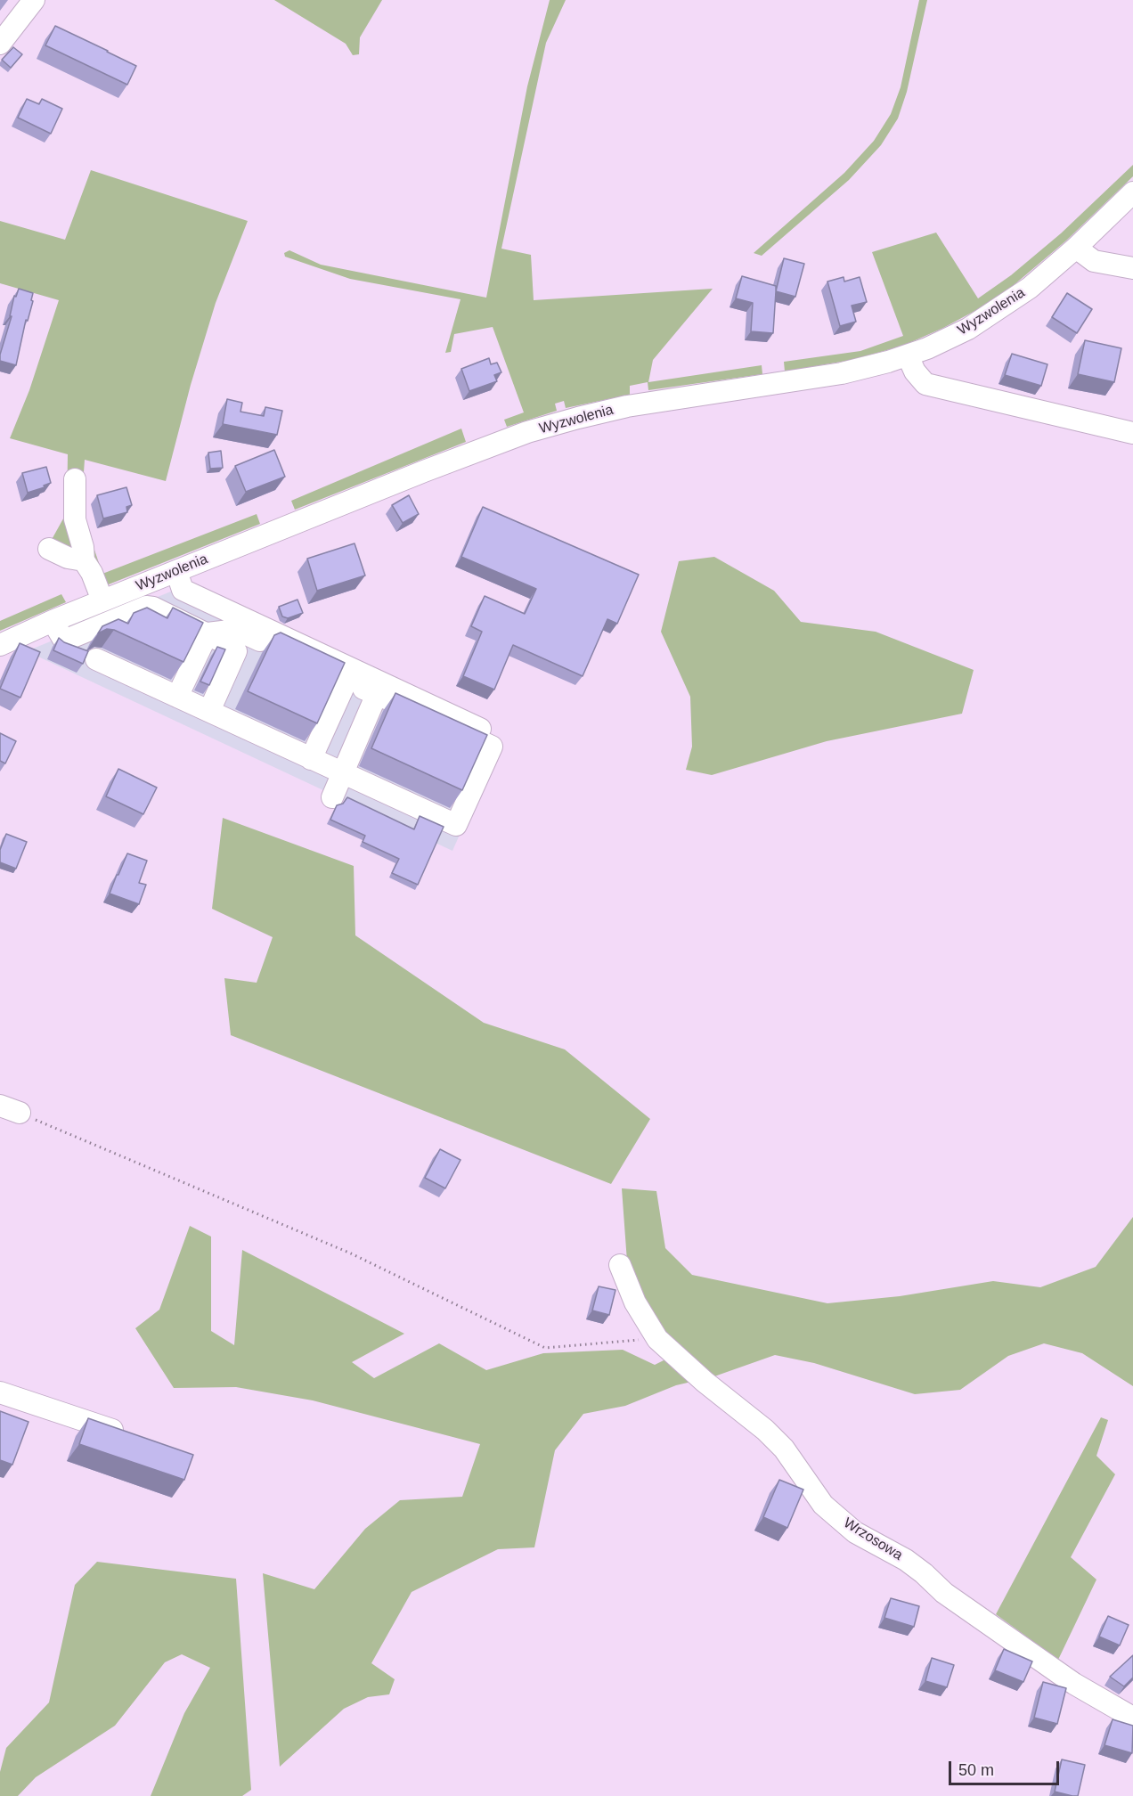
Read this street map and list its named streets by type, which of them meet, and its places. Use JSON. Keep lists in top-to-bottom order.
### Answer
{
  "streets": {
    "street": ["Wyzwolenia", "Wrzosowa"]
  },
  "scale_bar": "50 m"
}
